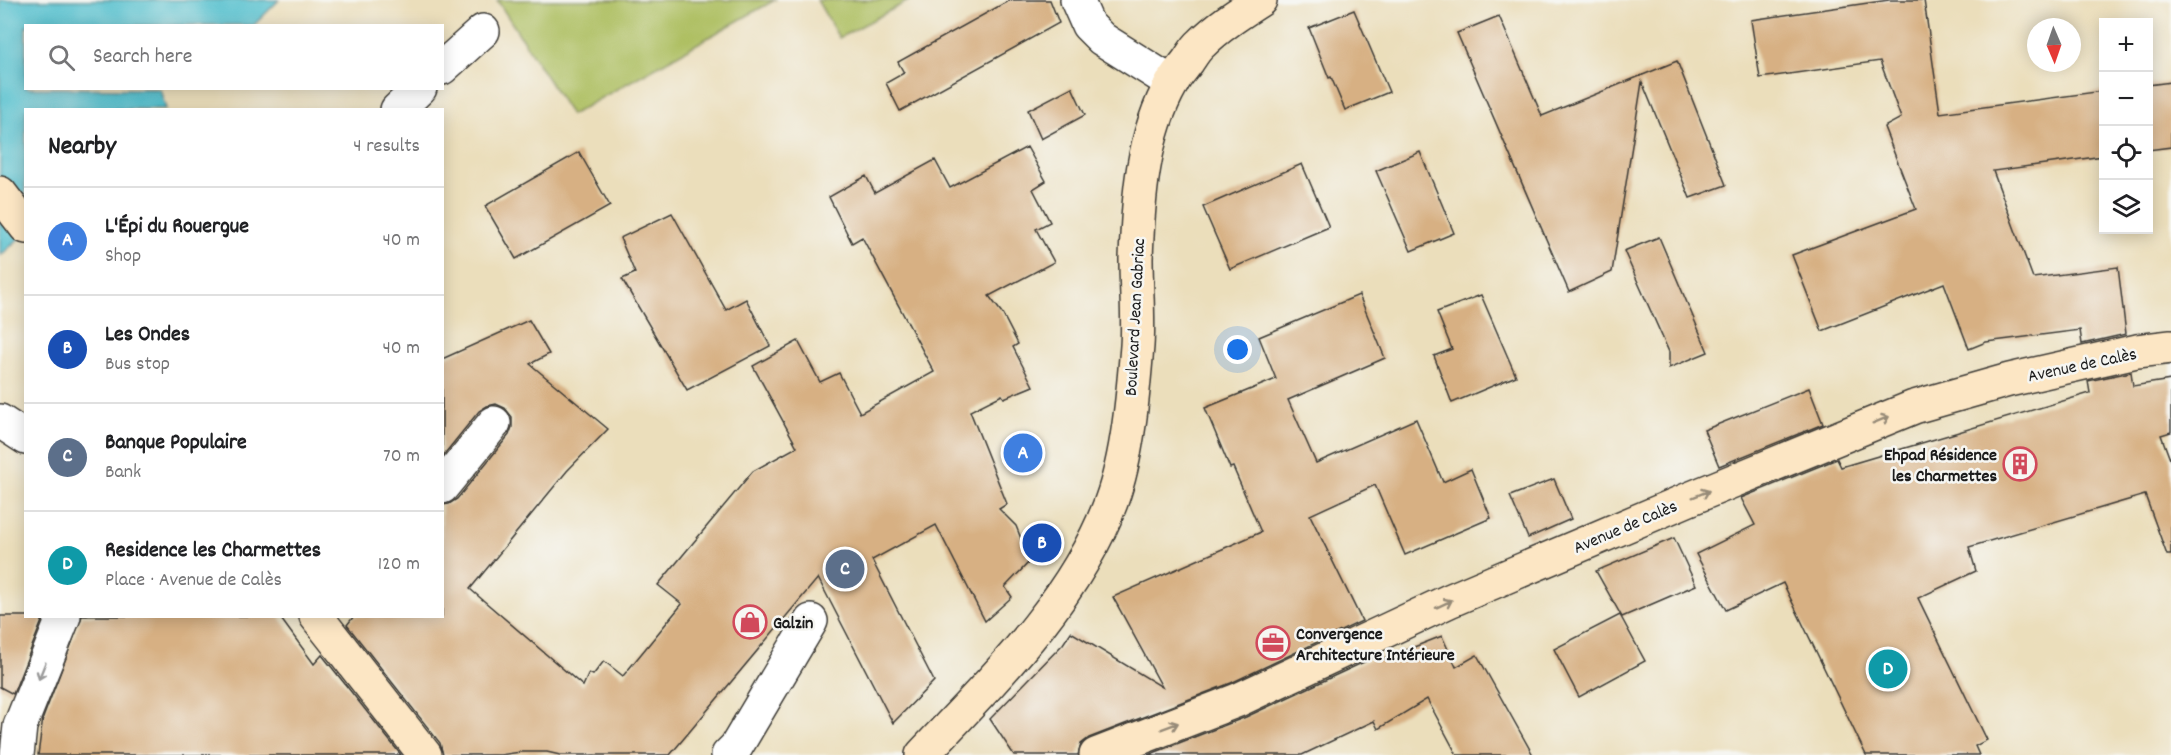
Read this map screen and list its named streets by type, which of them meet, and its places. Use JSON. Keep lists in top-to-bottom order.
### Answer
{
  "streets": {
    "street": ["Boulevard Jean Gabriac", "Avenue de Calès"]
  },
  "one_way": ["Avenue de Calès"],
  "places": {
    "building": ["Ehpad Résidence les Charmettes"],
    "shop": ["Galzin"],
    "office": ["Convergence Architecture Intérieure"]
  },
  "north": "bottom",
  "page": {
    "map_buttons": ["+", "−"],
    "search": "Search here",
    "heading": ["Nearby", "4 results"],
    "list": [
      {
        "mark": "A",
        "name": "L'Épi du Rouergue",
        "note": "Shop",
        "value": "40 m"
      },
      {
        "mark": "B",
        "name": "Les Ondes",
        "note": "Bus stop",
        "value": "40 m"
      },
      {
        "mark": "C",
        "name": "Banque Populaire",
        "note": "Bank",
        "value": "70 m"
      },
      {
        "mark": "D",
        "name": "Residence les Charmettes",
        "note": "Place · Avenue de Calès",
        "value": "120 m"
      }
    ],
    "pins": [
      "A",
      "B",
      "C",
      "D"
    ]
  }
}
